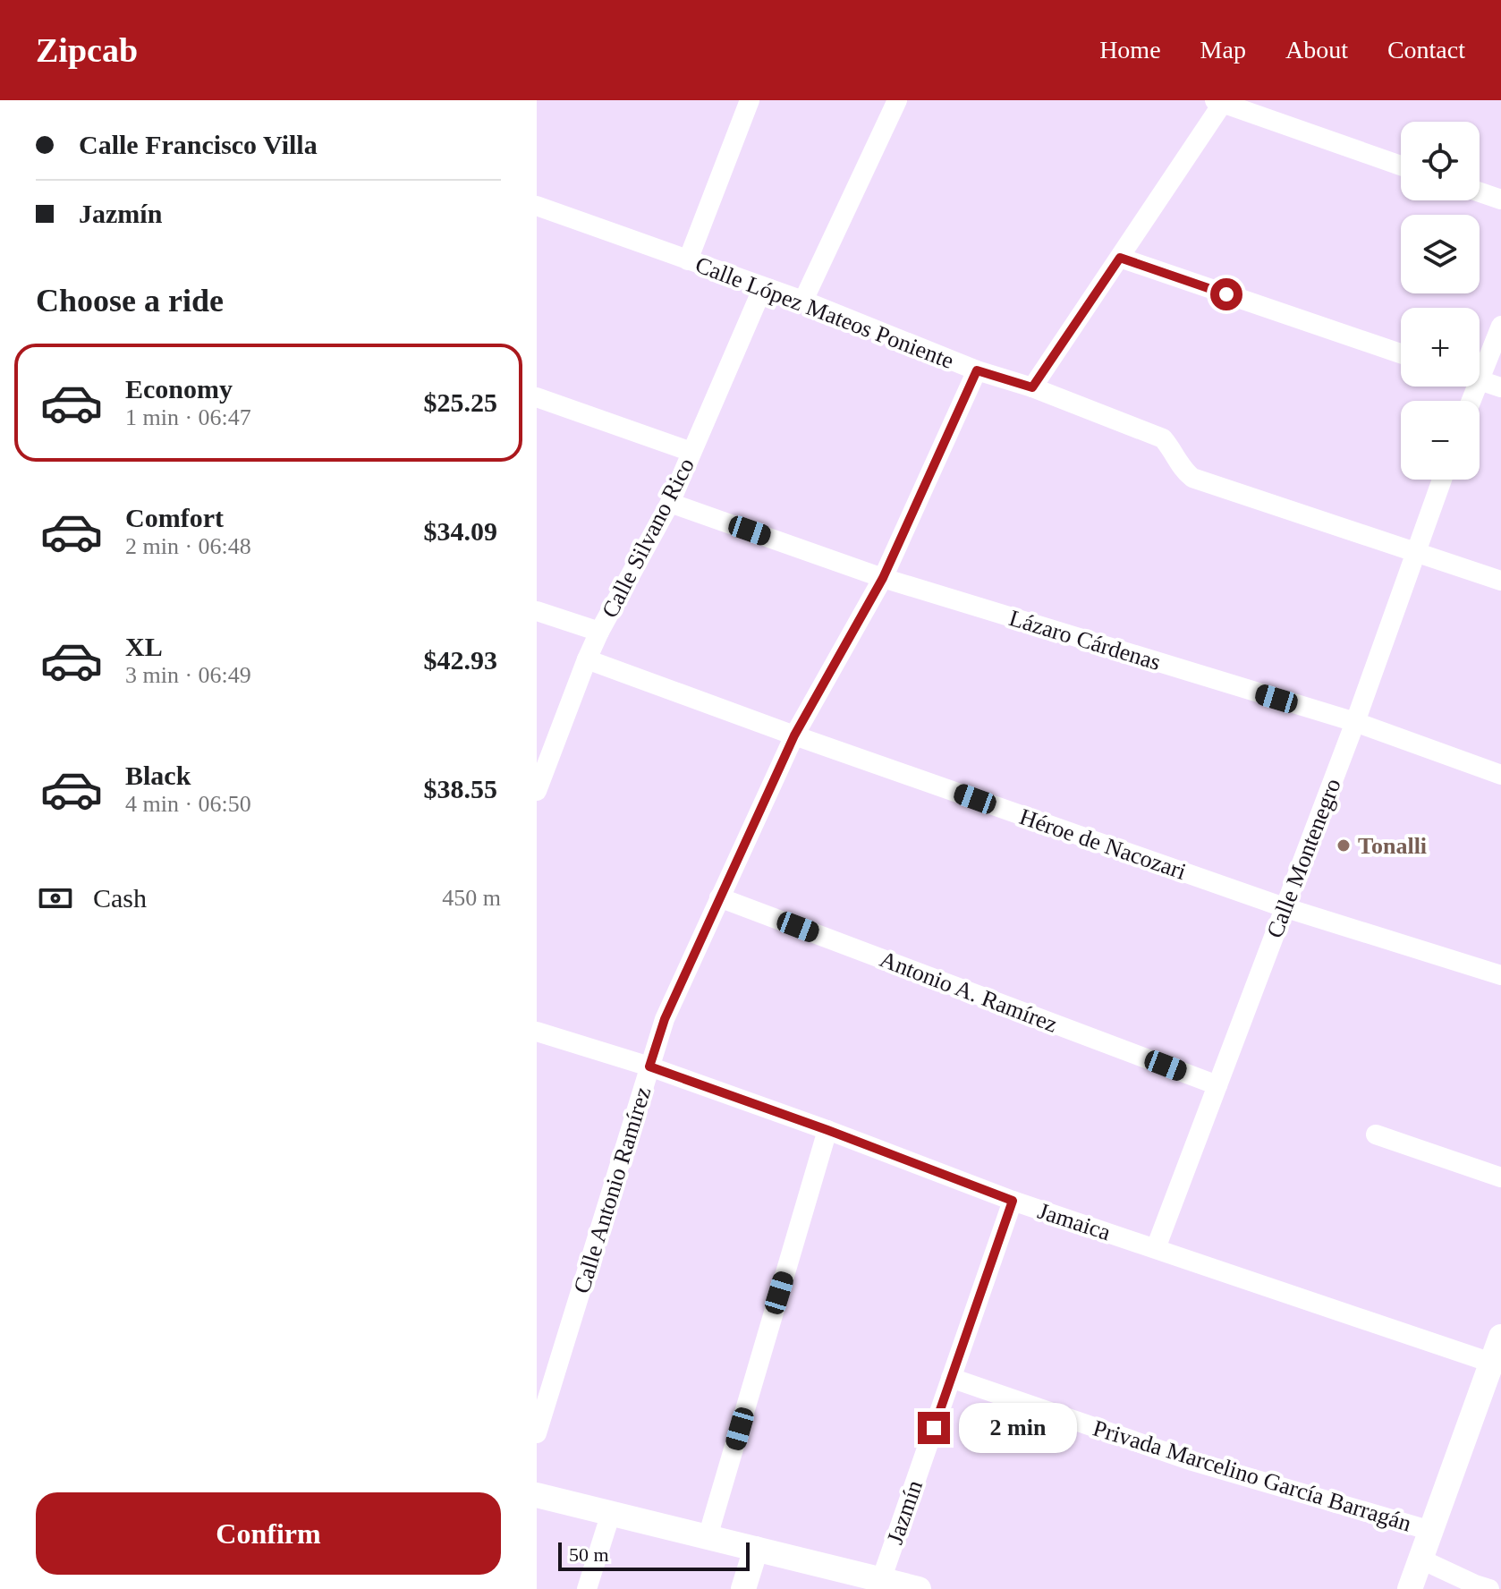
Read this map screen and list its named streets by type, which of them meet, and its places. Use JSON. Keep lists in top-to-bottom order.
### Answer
{
  "streets": {
    "street": [
      "Calle López Mateos Poniente",
      "Calle Silvano Rico",
      "Lázaro Cárdenas",
      "Héroe de Nacozari",
      "Calle Montenegro",
      "Antonio A. Ramírez",
      "Calle Antonio Ramírez",
      "Jamaica",
      "Privada Marcelino García Barragán",
      "Jazmín"
    ]
  },
  "crossings": [
    ["Calle López Mateos Poniente", "Calle Silvano Rico"],
    ["Calle López Mateos Poniente", "Calle Montenegro"],
    ["Calle López Mateos Poniente", "Calle Antonio Ramírez"],
    ["Calle Silvano Rico", "Lázaro Cárdenas"],
    ["Calle Silvano Rico", "Héroe de Nacozari"],
    ["Lázaro Cárdenas", "Calle Montenegro"],
    ["Lázaro Cárdenas", "Calle Antonio Ramírez"],
    ["Héroe de Nacozari", "Calle Montenegro"],
    ["Héroe de Nacozari", "Calle Antonio Ramírez"],
    ["Calle Montenegro", "Antonio A. Ramírez"],
    ["Calle Montenegro", "Jamaica"],
    ["Antonio A. Ramírez", "Calle Antonio Ramírez"],
    ["Calle Antonio Ramírez", "Jamaica"],
    ["Jamaica", "Jazmín"],
    ["Privada Marcelino García Barragán", "Jazmín"]
  ],
  "places": ["Tonalli"],
  "scale_bar": "50 m",
  "page": {
    "header": "Zipcab",
    "nav": [
      "Home",
      "Map",
      "About",
      "Contact"
    ],
    "banner": ["Calle Francisco Villa", "Jazmín"],
    "map_buttons": ["+", "−"],
    "heading": "Choose a ride",
    "list": [
      {
        "name": "Economy",
        "note": "1 min · 06:47",
        "value": "$25.25"
      },
      {
        "name": "Comfort",
        "note": "2 min · 06:48",
        "value": "$34.09"
      },
      {
        "name": "XL",
        "note": "3 min · 06:49",
        "value": "$42.93"
      },
      {
        "name": "Black",
        "note": "4 min · 06:50",
        "value": "$38.55"
      }
    ],
    "pay": ["Cash", "450 m"],
    "bubble": "2 min",
    "buttons": "Confirm",
    "scale": "50 m"
  }
}
